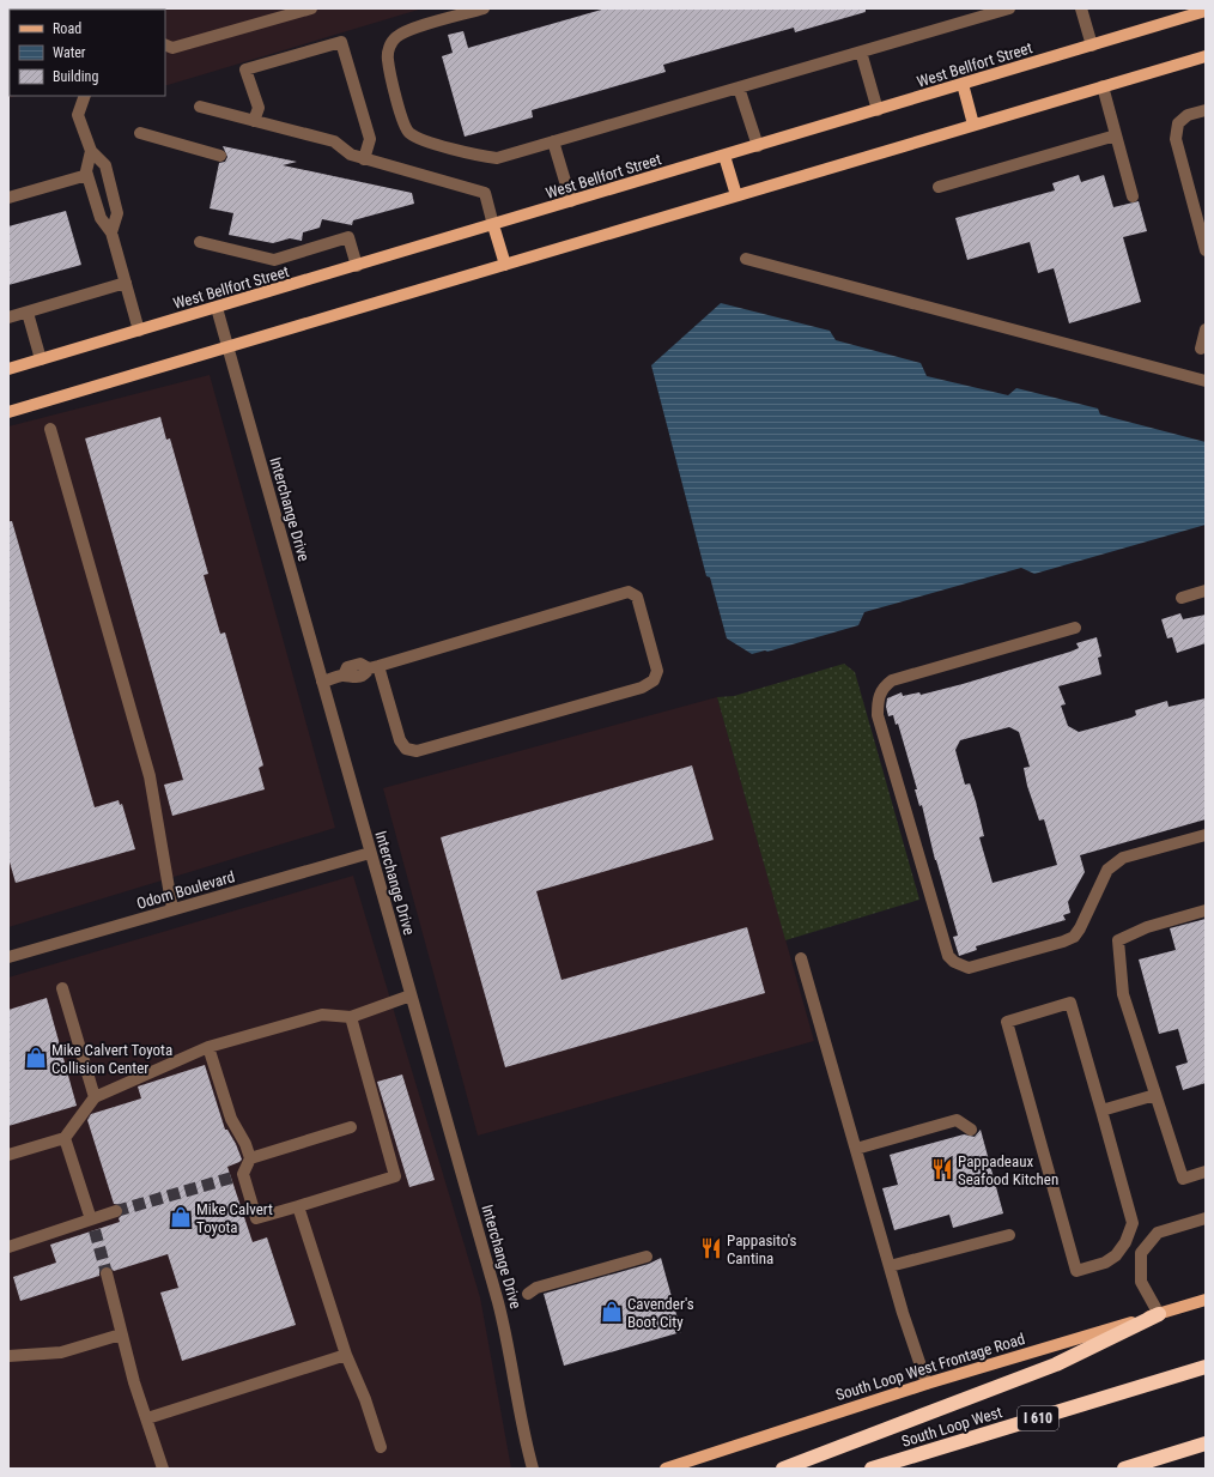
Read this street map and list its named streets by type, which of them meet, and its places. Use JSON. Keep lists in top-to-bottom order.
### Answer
{
  "streets": {
    "highway": ["I 610", "South Loop West"],
    "main road": ["West Bellfort Street", "South Loop West Frontage Road"],
    "street": ["Interchange Drive", "Odom Boulevard"]
  },
  "crossings": [
    ["West Bellfort Street", "Interchange Drive"],
    ["Interchange Drive", "Odom Boulevard"]
  ],
  "places": {
    "shop": ["Mike Calvert Toyota Collision Center", "Mike Calvert Toyota", "Cavender's Boot City"],
    "restaurant": ["Pappadeaux Seafood Kitchen", "Pappasito's Cantina"]
  },
  "legend": ["Road", "Water", "Building"]
}
